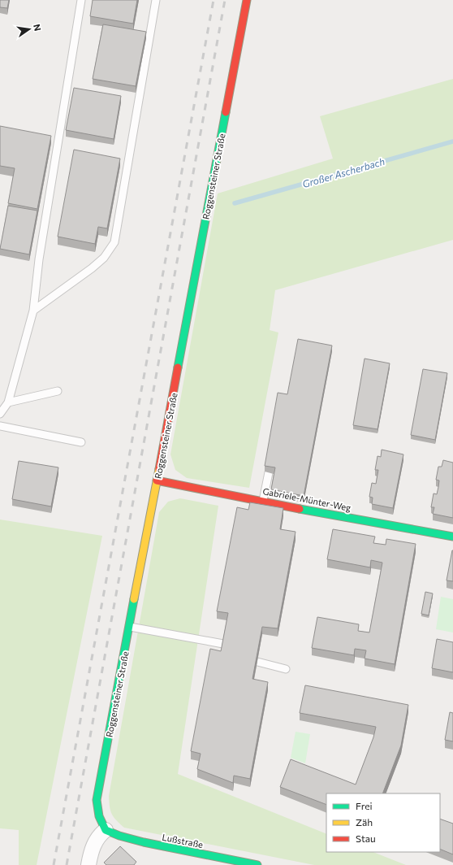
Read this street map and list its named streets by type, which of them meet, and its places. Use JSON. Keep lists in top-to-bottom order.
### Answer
{
  "streets": {
    "street": ["Roggensteiner Straße", "Gabriele-Münter-Weg", "Lußstraße"]
  },
  "crossings": [
    ["Roggensteiner Straße", "Gabriele-Münter-Weg"],
    ["Roggensteiner Straße", "Lußstraße"]
  ],
  "water": ["Großer Ascherbach"],
  "legend": ["Frei", "Zäh", "Stau"],
  "north": "right"
}
